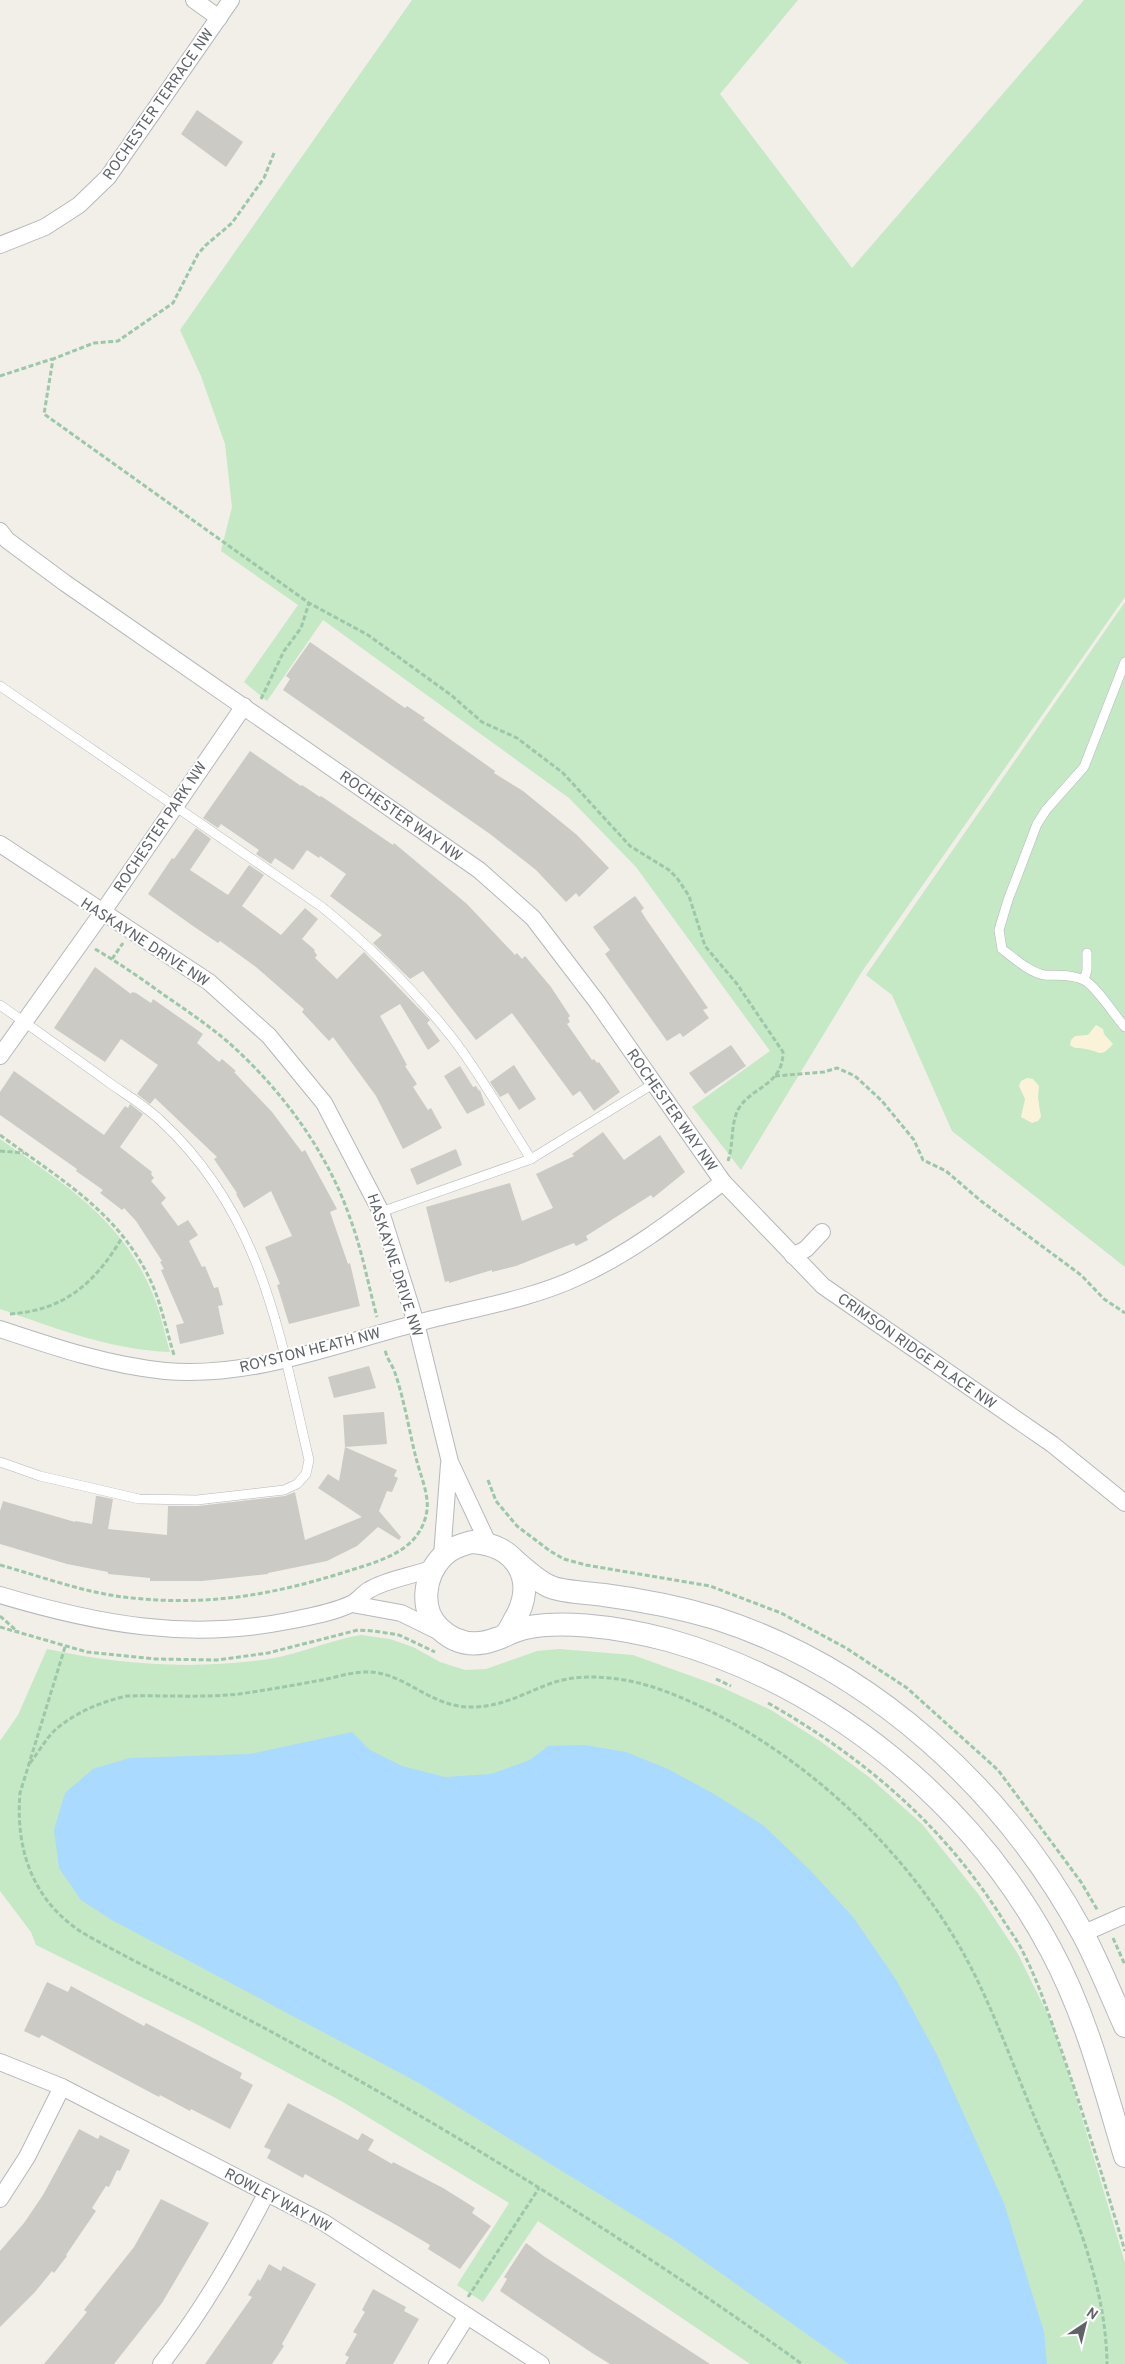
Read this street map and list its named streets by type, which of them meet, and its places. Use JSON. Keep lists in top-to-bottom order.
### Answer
{
  "streets": {
    "street": [
      "ROCHESTER TERRACE NW",
      "ROCHESTER WAY NW",
      "ROCHESTER PARK NW",
      "HASKAYNE DRIVE NW",
      "ROYSTON HEATH NW",
      "CRIMSON RIDGE PLACE NW",
      "ROWLEY WAY NW"
    ]
  },
  "crossings": [
    ["ROCHESTER WAY NW", "ROCHESTER PARK NW"],
    ["ROCHESTER WAY NW", "ROYSTON HEATH NW"],
    ["ROCHESTER WAY NW", "CRIMSON RIDGE PLACE NW"],
    ["ROCHESTER PARK NW", "HASKAYNE DRIVE NW"],
    ["HASKAYNE DRIVE NW", "ROYSTON HEATH NW"],
    ["ROYSTON HEATH NW", "CRIMSON RIDGE PLACE NW"]
  ],
  "north": "top right"
}
